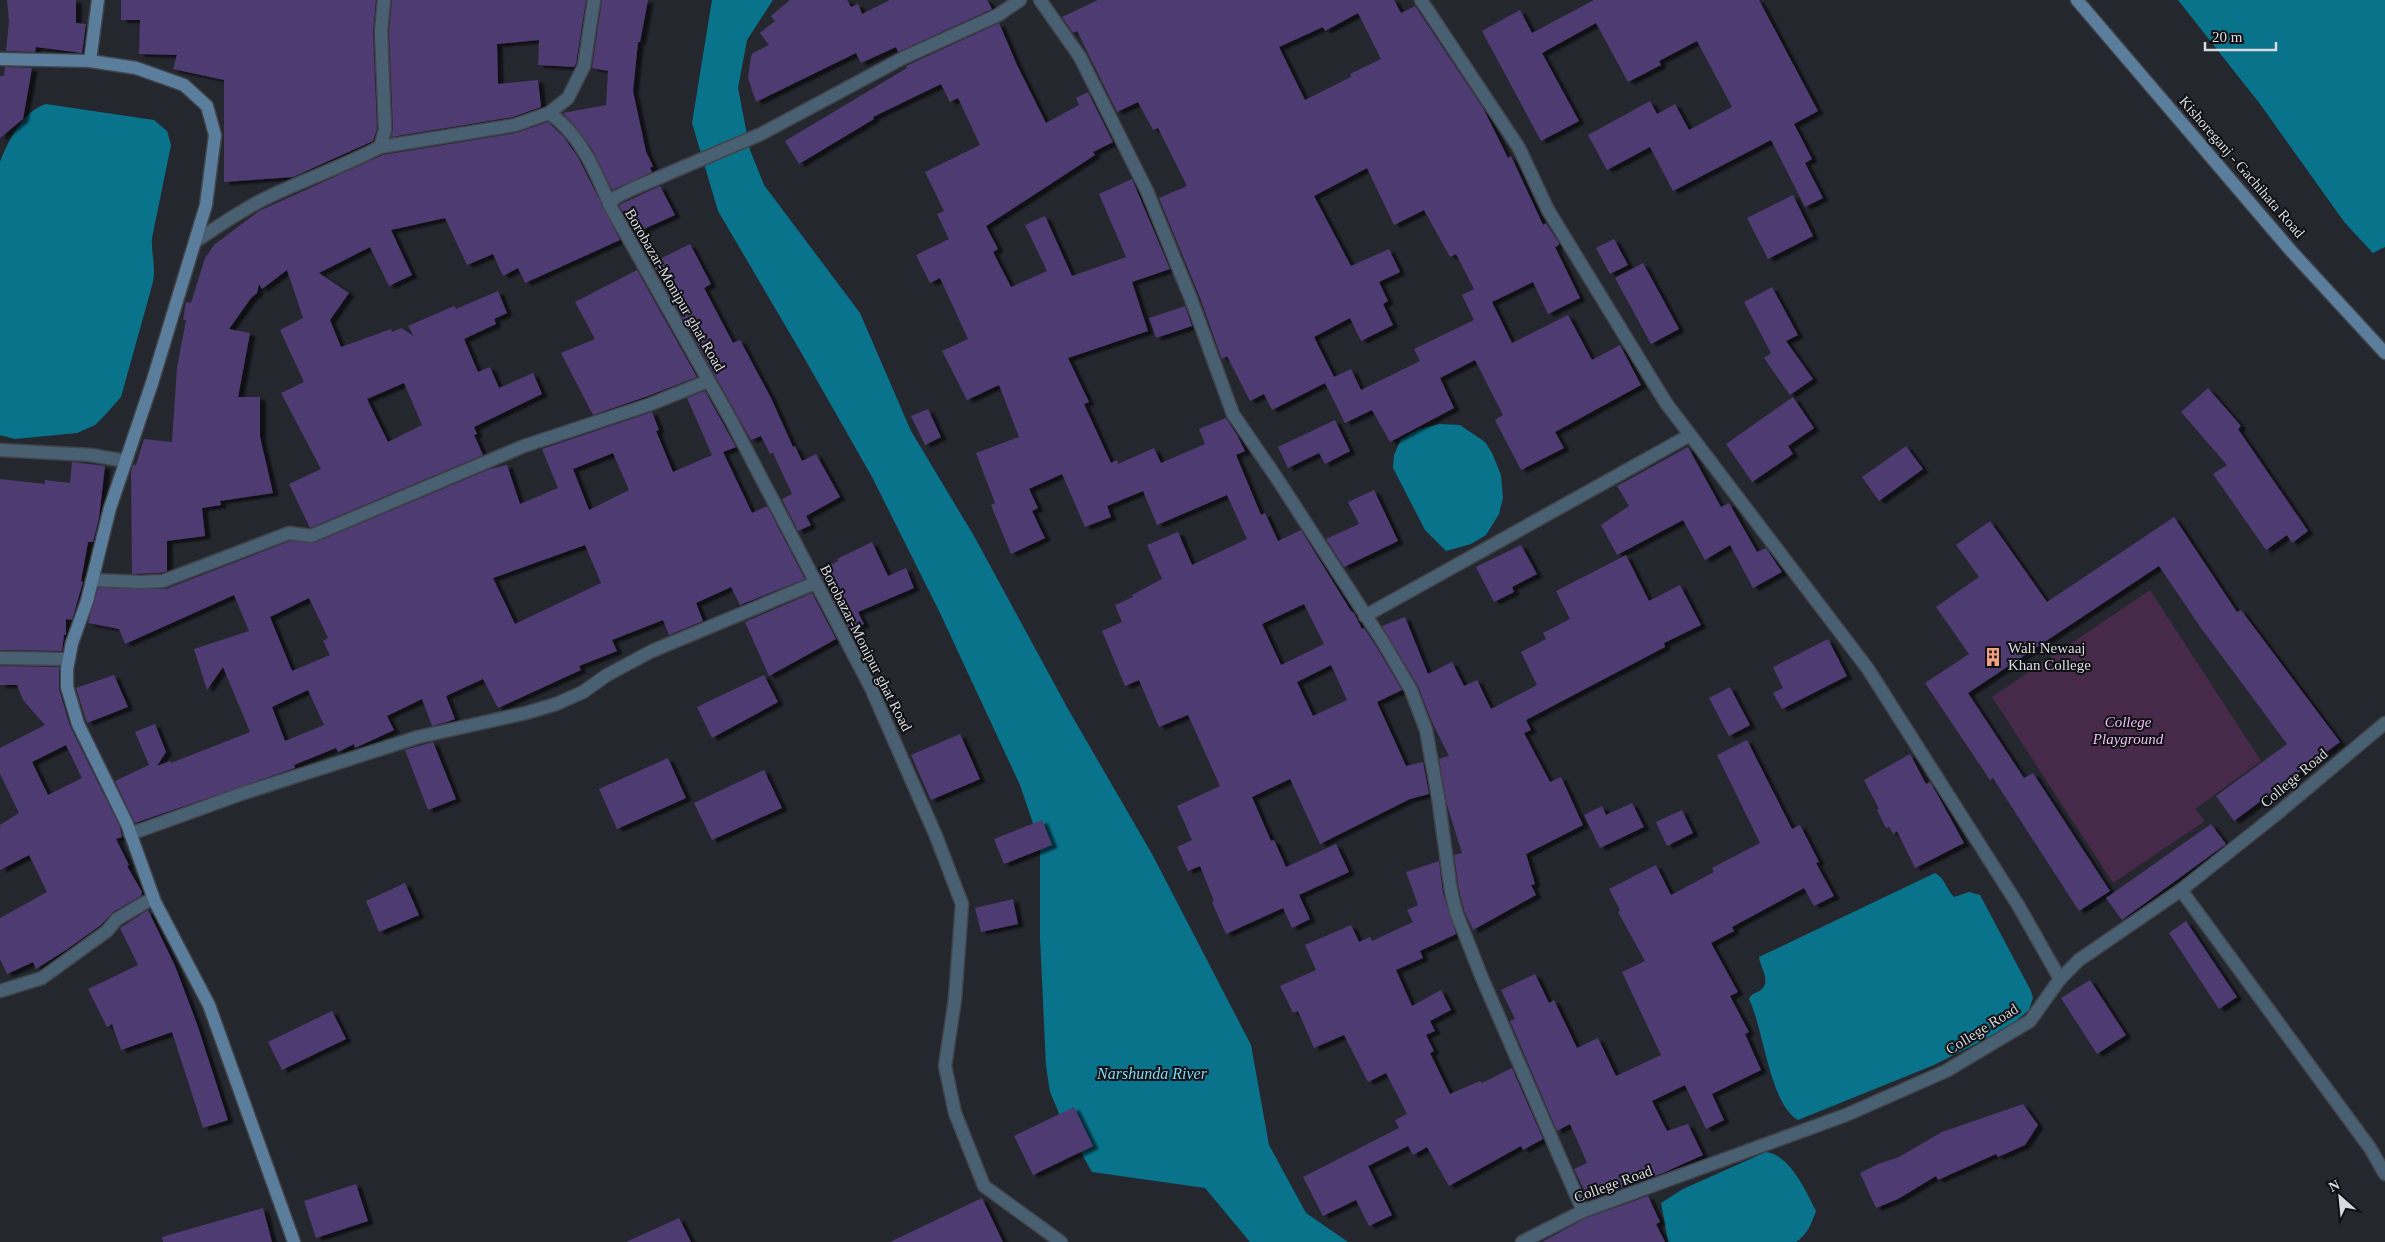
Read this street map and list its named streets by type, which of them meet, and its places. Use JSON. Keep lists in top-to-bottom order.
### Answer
{
  "streets": {
    "main road": ["Kishoreganj - Gachihata Road"],
    "street": ["Borobazar-Monipur ghat Road", "College Road"]
  },
  "water": ["Narshunda River"],
  "parks": ["College Playground"],
  "places": {
    "building": ["Wali Newaaj Khan College"]
  },
  "scale_bar": "20 m",
  "north": "top left"
}
